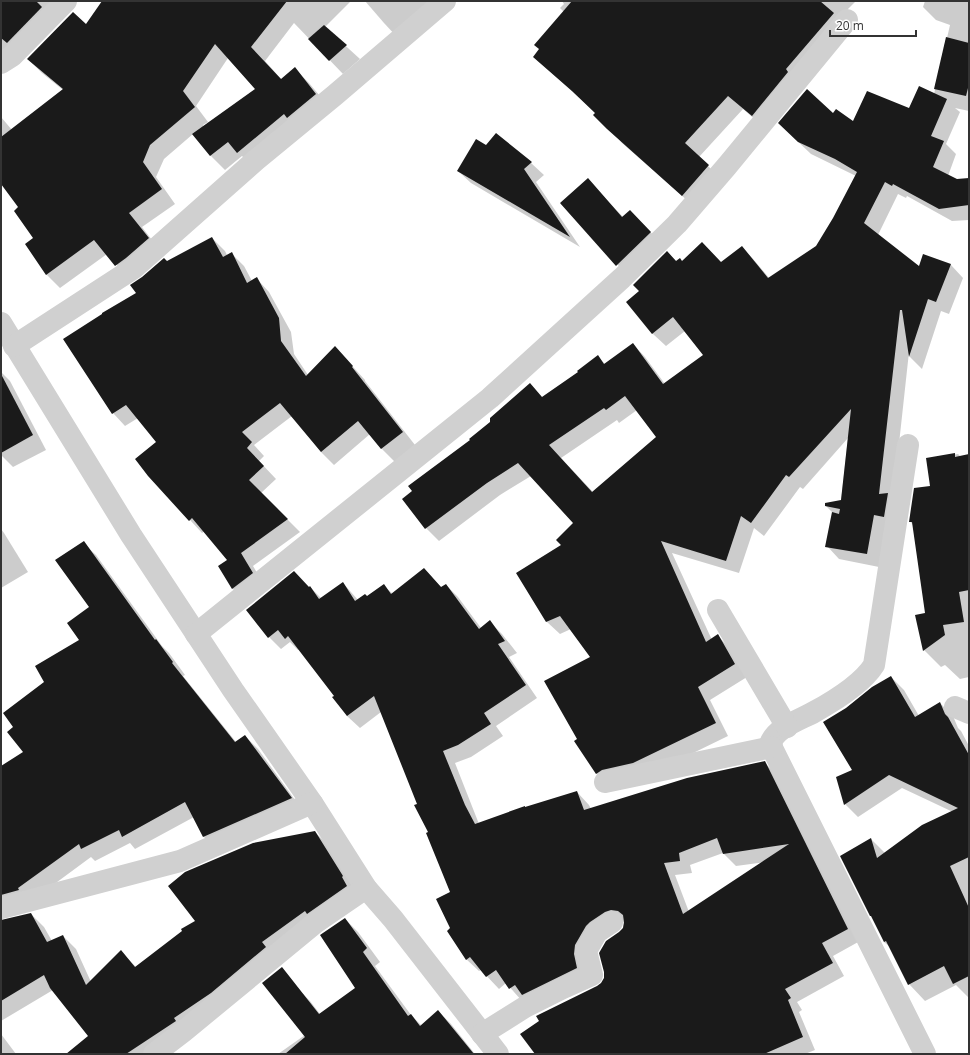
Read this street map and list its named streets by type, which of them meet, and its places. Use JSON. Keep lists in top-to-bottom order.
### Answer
{
  "scale_bar": "20 m"
}
